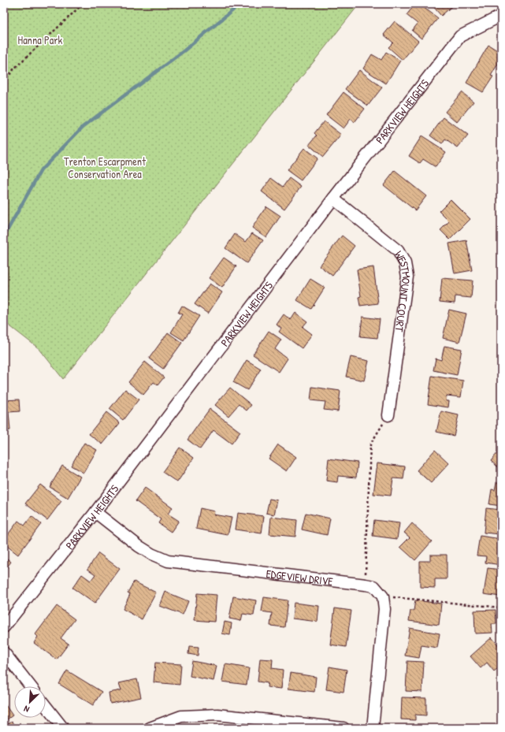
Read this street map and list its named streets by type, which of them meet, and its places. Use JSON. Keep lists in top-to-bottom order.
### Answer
{
  "streets": {
    "street": ["PARKVIEW HEIGHTS", "WESTMOUNT COURT", "EDGEVIEW DRIVE"]
  },
  "crossings": [
    ["PARKVIEW HEIGHTS", "WESTMOUNT COURT"],
    ["PARKVIEW HEIGHTS", "EDGEVIEW DRIVE"]
  ],
  "parks": ["Hanna Park", "Trenton Escarpment Conservation Area"],
  "north": "bottom left"
}
